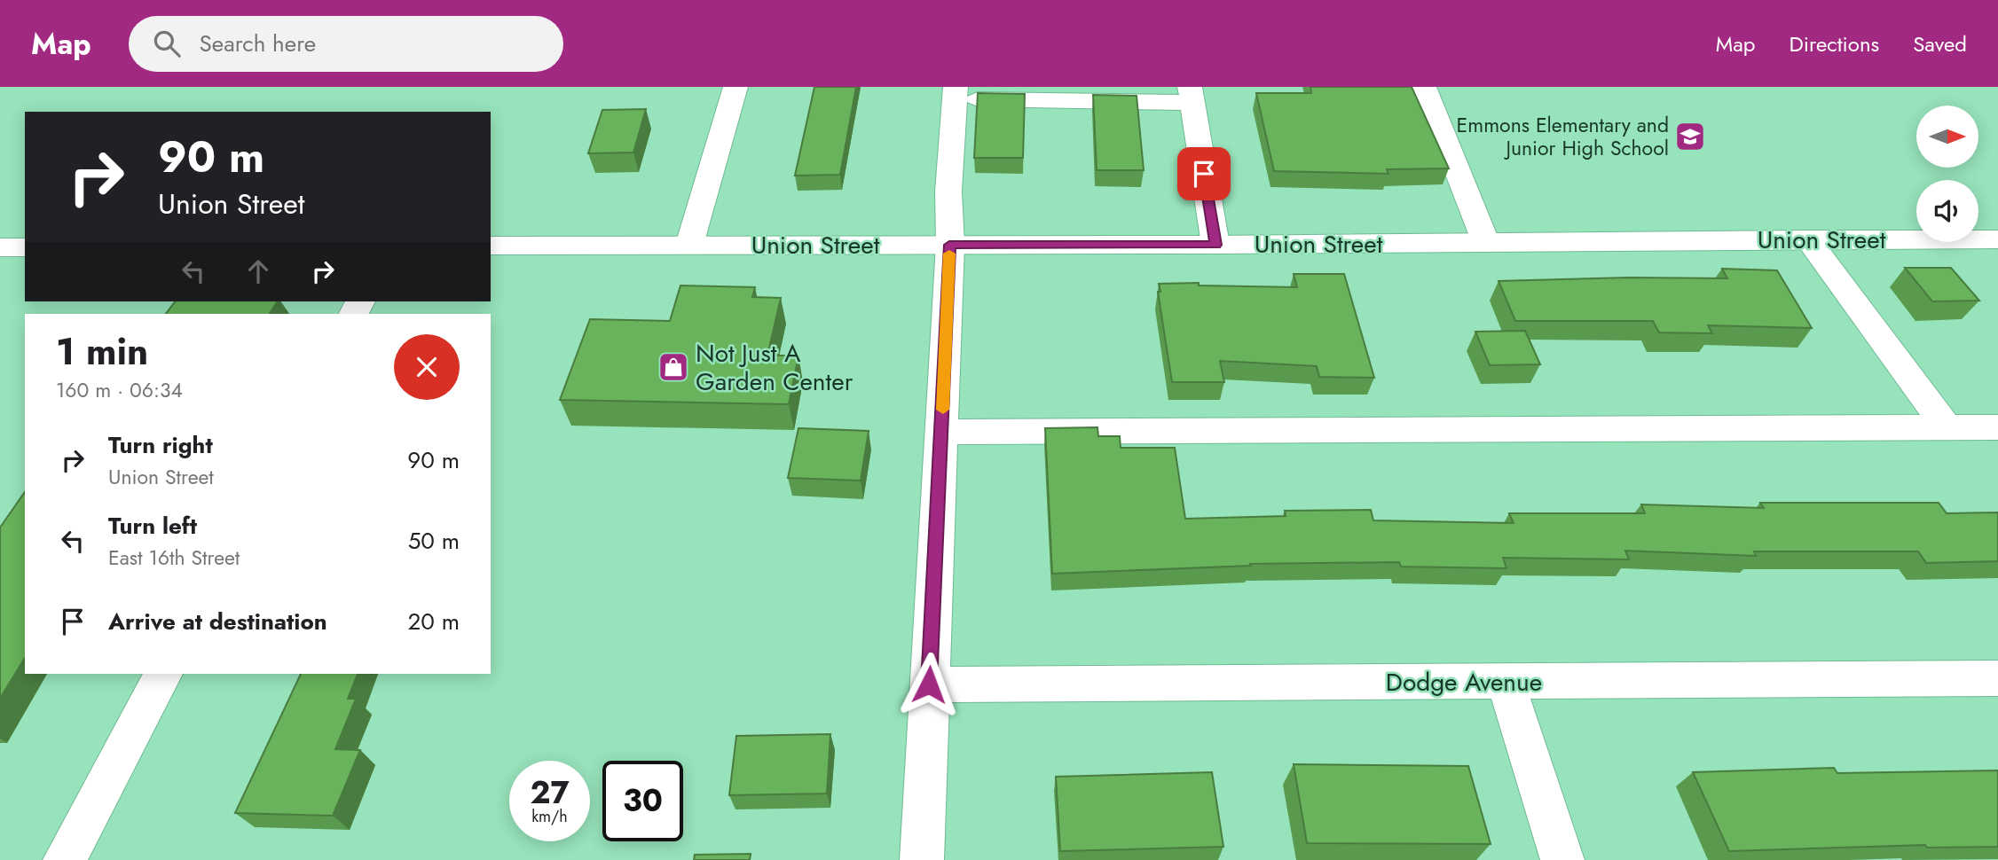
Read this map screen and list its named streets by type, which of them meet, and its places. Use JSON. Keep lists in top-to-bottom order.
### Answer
{
  "streets": {
    "street": ["Union Street", "Dodge Avenue"]
  },
  "places": {
    "school or university": ["Emmons Elementary and Junior High School"],
    "shop": ["Not Just A Garden Center"]
  },
  "north": "right",
  "page": {
    "header": "Map",
    "search": "Search here",
    "nav": ["Map", "Directions", "Saved"],
    "turn": ["90 m", "Union Street"],
    "heading": ["1 min", "160 m · 06:34"],
    "list": [
      {
        "name": "Turn right",
        "note": "Union Street",
        "value": "90 m"
      },
      {
        "name": "Turn left",
        "note": "East 16th Street",
        "value": "50 m"
      },
      {
        "name": "Arrive at destination",
        "value": "20 m"
      }
    ],
    "speed": "27 km/h",
    "limit": "30"
  }
}
